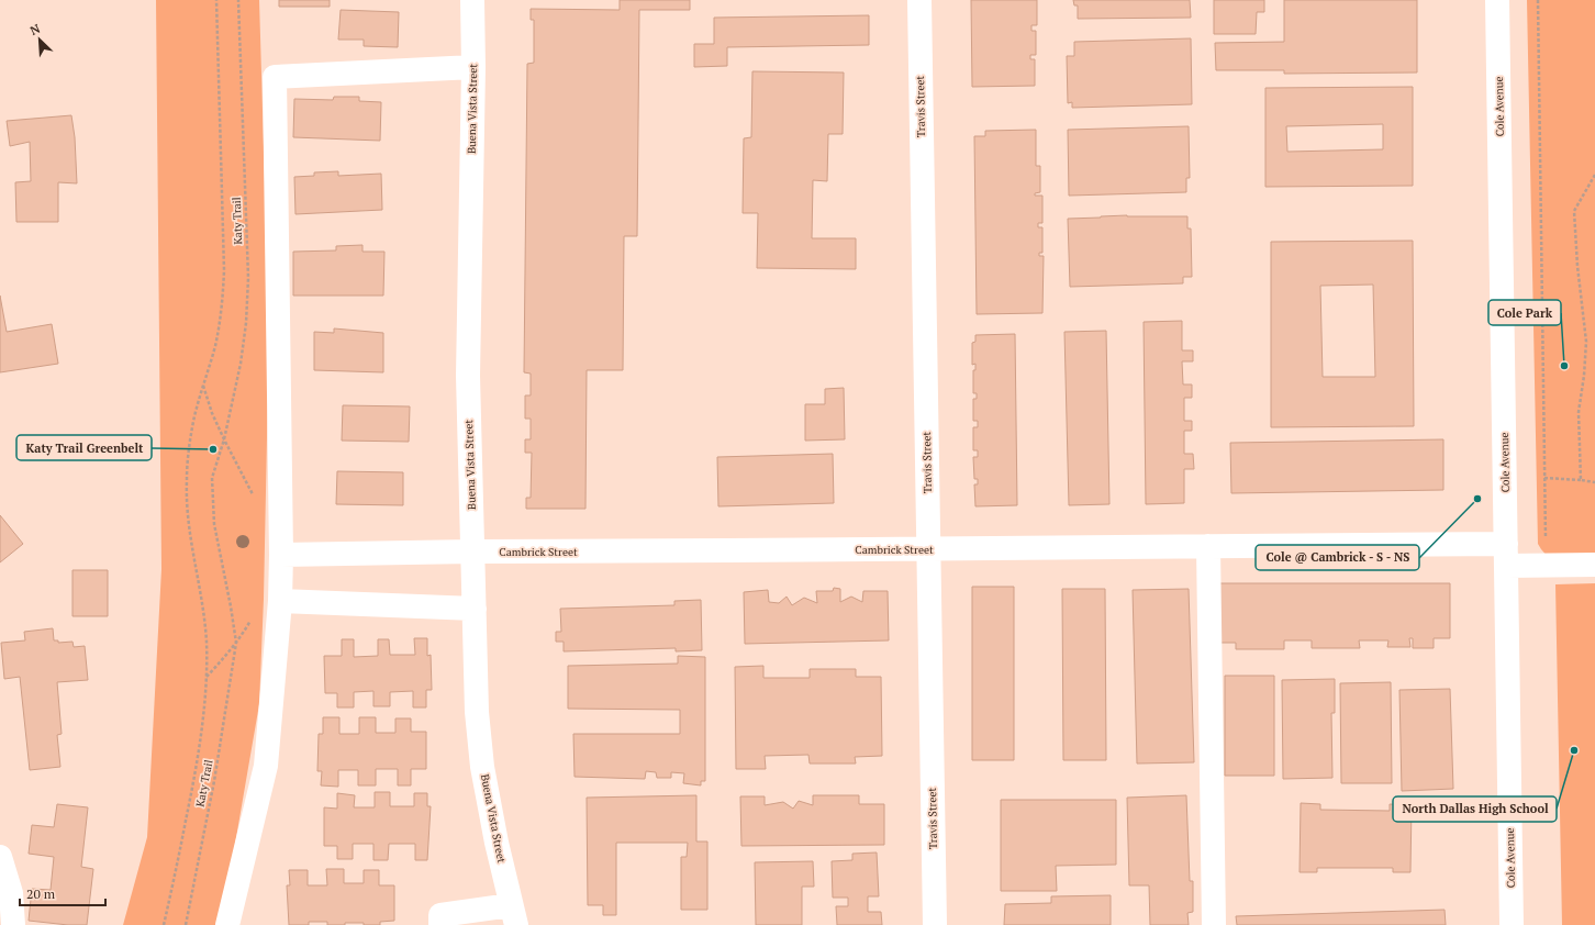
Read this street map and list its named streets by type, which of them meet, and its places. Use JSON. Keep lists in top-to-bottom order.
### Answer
{
  "streets": {
    "street": [
      "Travis Street",
      "Cole Avenue",
      "Buena Vista Street",
      "Cambrick Street"
    ],
    "path": ["Katy Trail"]
  },
  "crossings": [
    ["Travis Street", "Cambrick Street"],
    ["Cole Avenue", "Cambrick Street"],
    ["Buena Vista Street", "Cambrick Street"]
  ],
  "places": [
    "Cole Park",
    "Katy Trail Greenbelt",
    "Cole @ Cambrick - S - NS",
    "North Dallas High School"
  ],
  "scale_bar": "20 m",
  "north": "top left"
}
